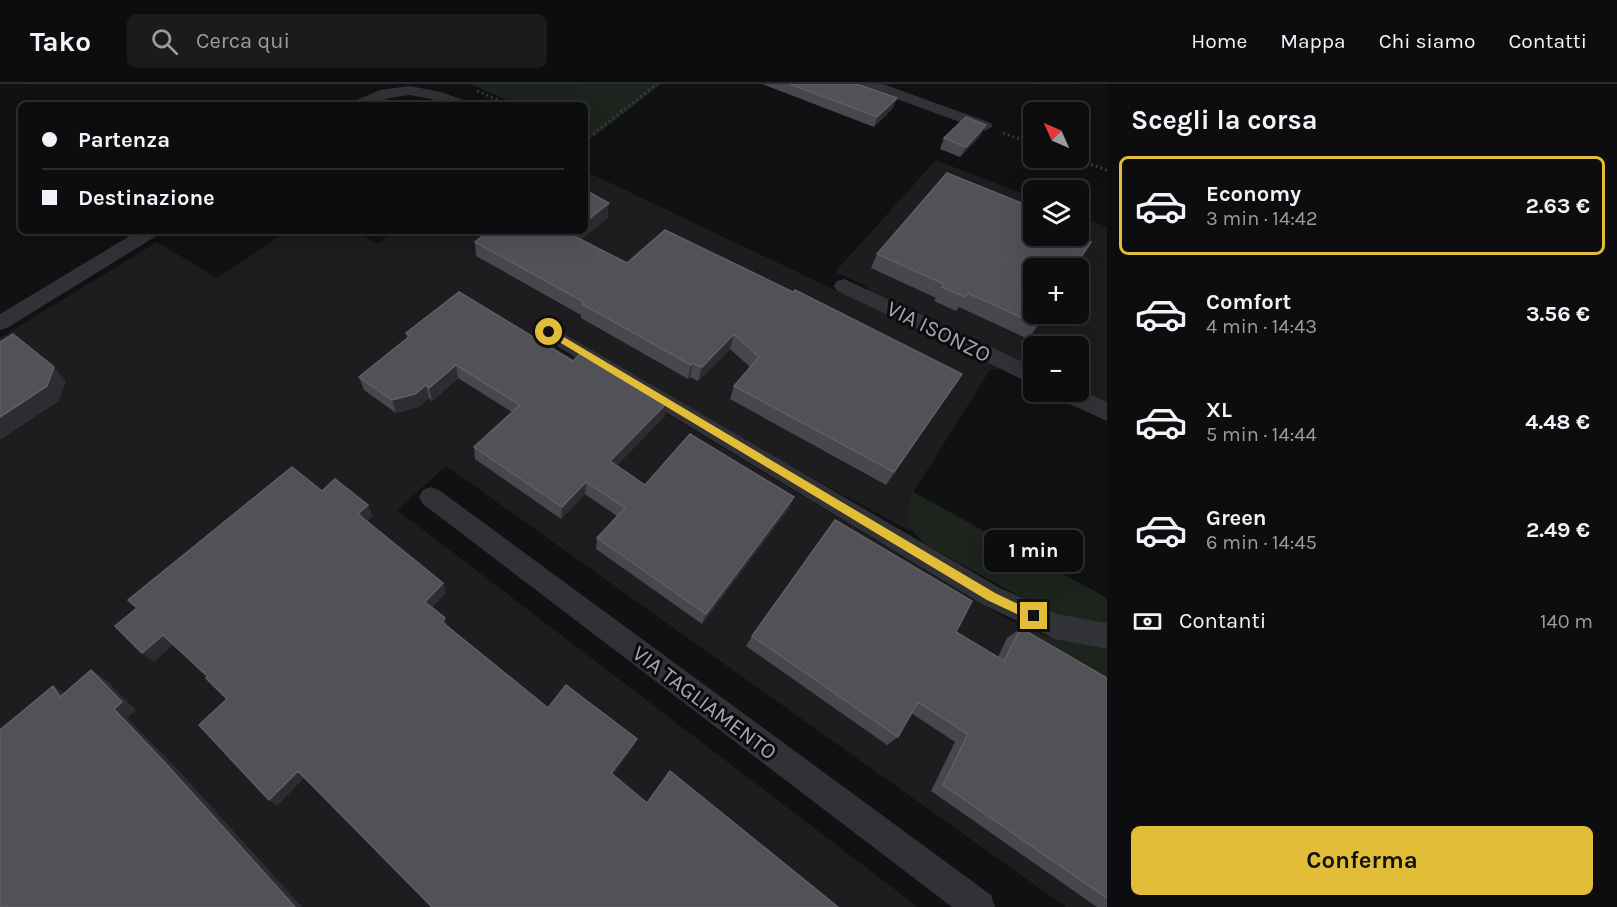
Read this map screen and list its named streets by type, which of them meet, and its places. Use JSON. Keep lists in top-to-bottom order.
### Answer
{
  "streets": {
    "street": ["VIA ISONZO", "VIA TAGLIAMENTO"]
  },
  "north": "top left",
  "page": {
    "header": "Tako",
    "search": "Cerca qui",
    "nav": [
      "Home",
      "Mappa",
      "Chi siamo",
      "Contatti"
    ],
    "heading": "Scegli la corsa",
    "map_buttons": ["+", "−"],
    "banner": ["Partenza", "Destinazione"],
    "list": [
      {
        "name": "Economy",
        "note": "3 min · 14:42",
        "value": "2.63 €"
      },
      {
        "name": "Comfort",
        "note": "4 min · 14:43",
        "value": "3.56 €"
      },
      {
        "name": "XL",
        "note": "5 min · 14:44",
        "value": "4.48 €"
      },
      {
        "name": "Green",
        "note": "6 min · 14:45",
        "value": "2.49 €"
      }
    ],
    "bubble": "1 min",
    "pay": ["Contanti", "140 m"],
    "buttons": "Conferma"
  }
}
